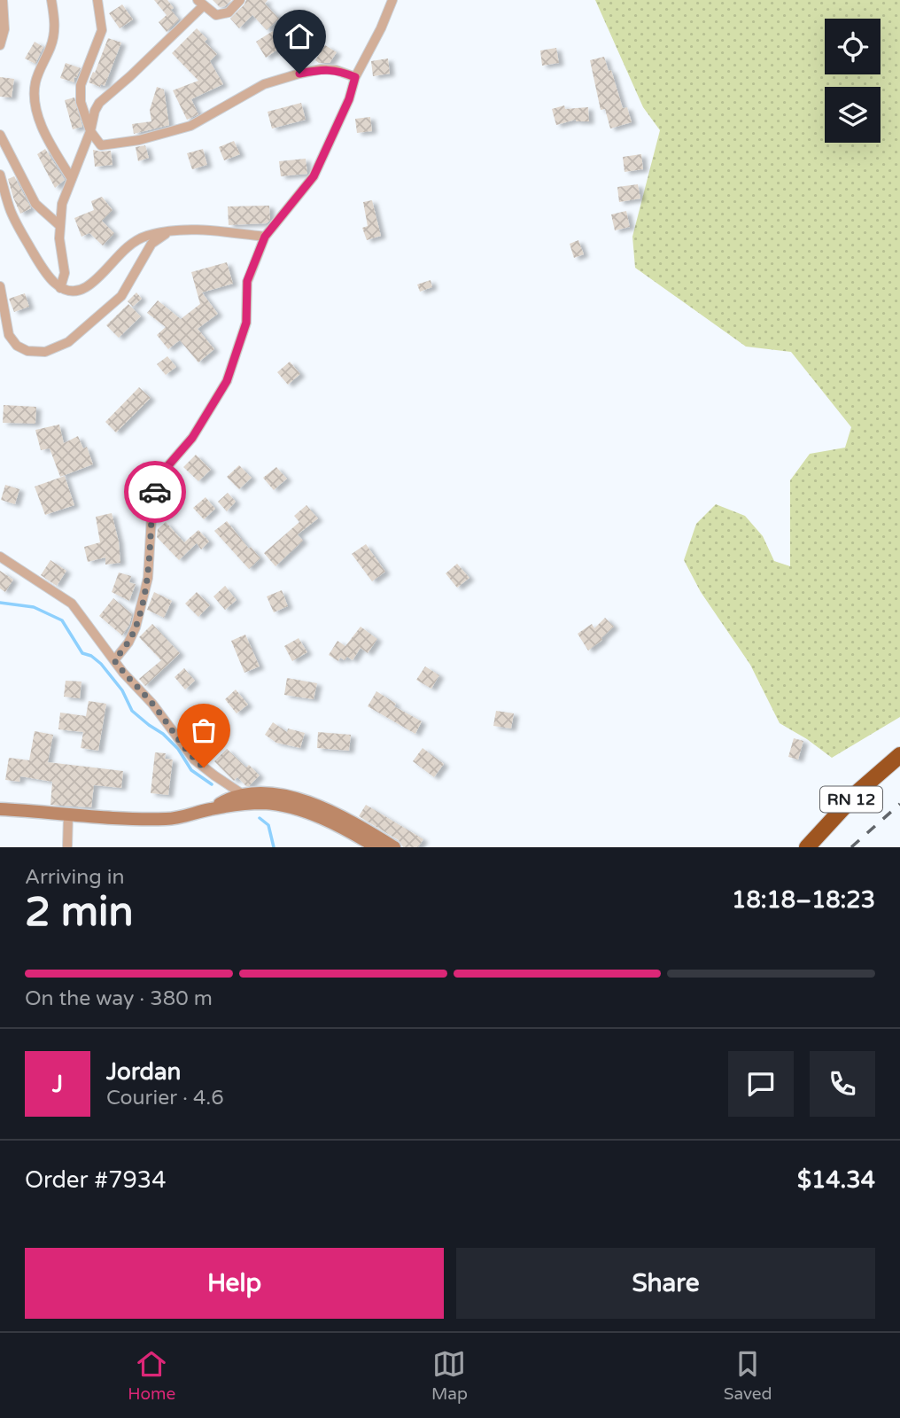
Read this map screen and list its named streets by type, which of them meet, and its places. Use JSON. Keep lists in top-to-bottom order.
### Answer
{
  "streets": {
    "highway": ["RN 12"]
  },
  "page": {
    "heading": ["2 min", "Arriving in", "18:18–18:23"],
    "panel": [
      "Jordan",
      "Courier · 4.6",
      "Order #7934",
      "$14.34"
    ],
    "bar": "On the way · 380 m",
    "round": "J",
    "buttons": ["Help", "Share"],
    "tabs": ["Home", "Map", "Saved"]
  }
}
